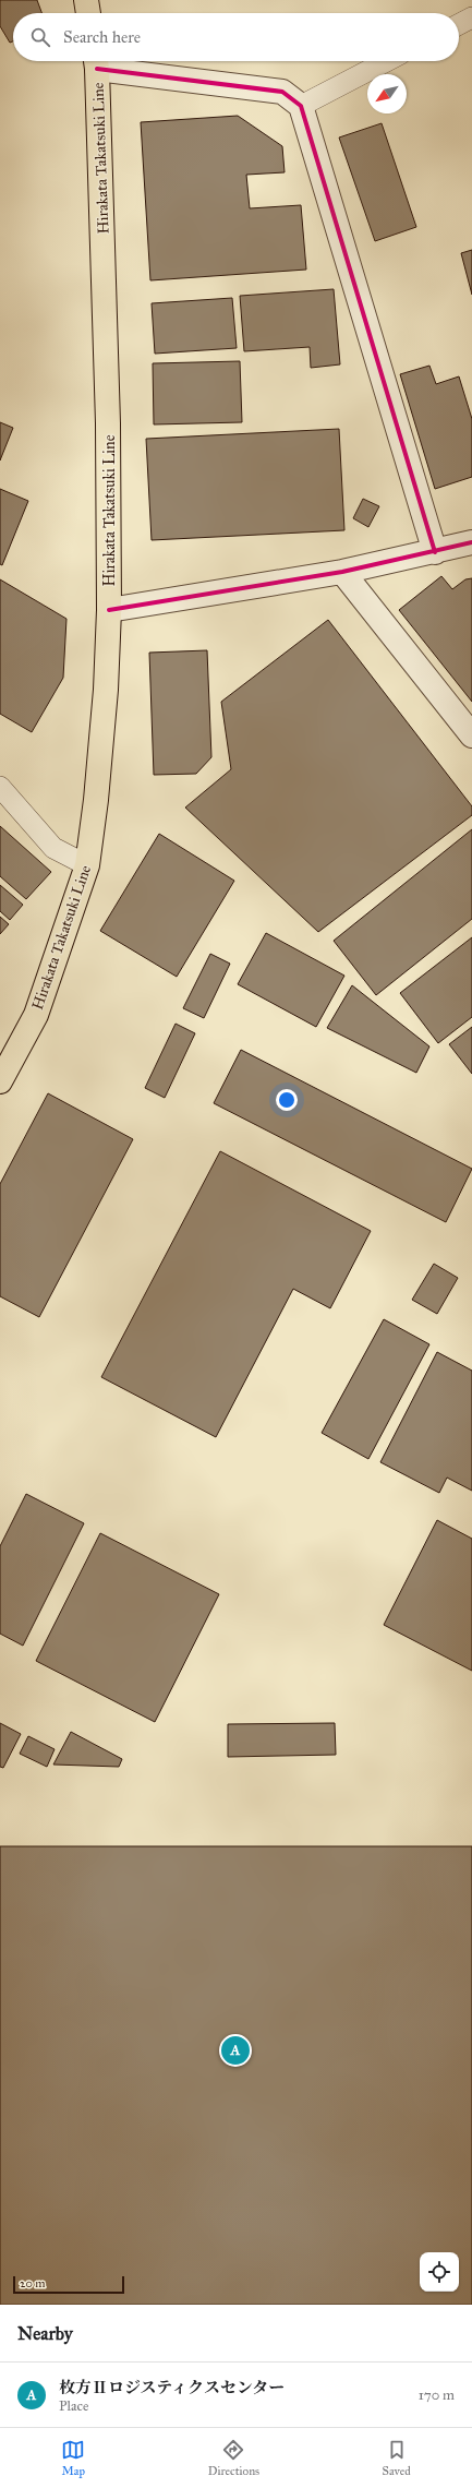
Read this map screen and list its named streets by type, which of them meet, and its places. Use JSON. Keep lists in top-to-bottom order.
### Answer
{
  "streets": {
    "main road": ["Hirakata Takatsuki Line"]
  },
  "scale_bar": "20 m",
  "north": "bottom left",
  "page": {
    "search": "Search here",
    "pins": "A",
    "scale": "20 m",
    "heading": "Nearby",
    "list": [
      {
        "mark": "A",
        "name": "枚方Ⅱロジスティクスセンター",
        "note": "Place",
        "value": "170 m"
      }
    ],
    "nav": ["Map", "Directions", "Saved"]
  }
}
